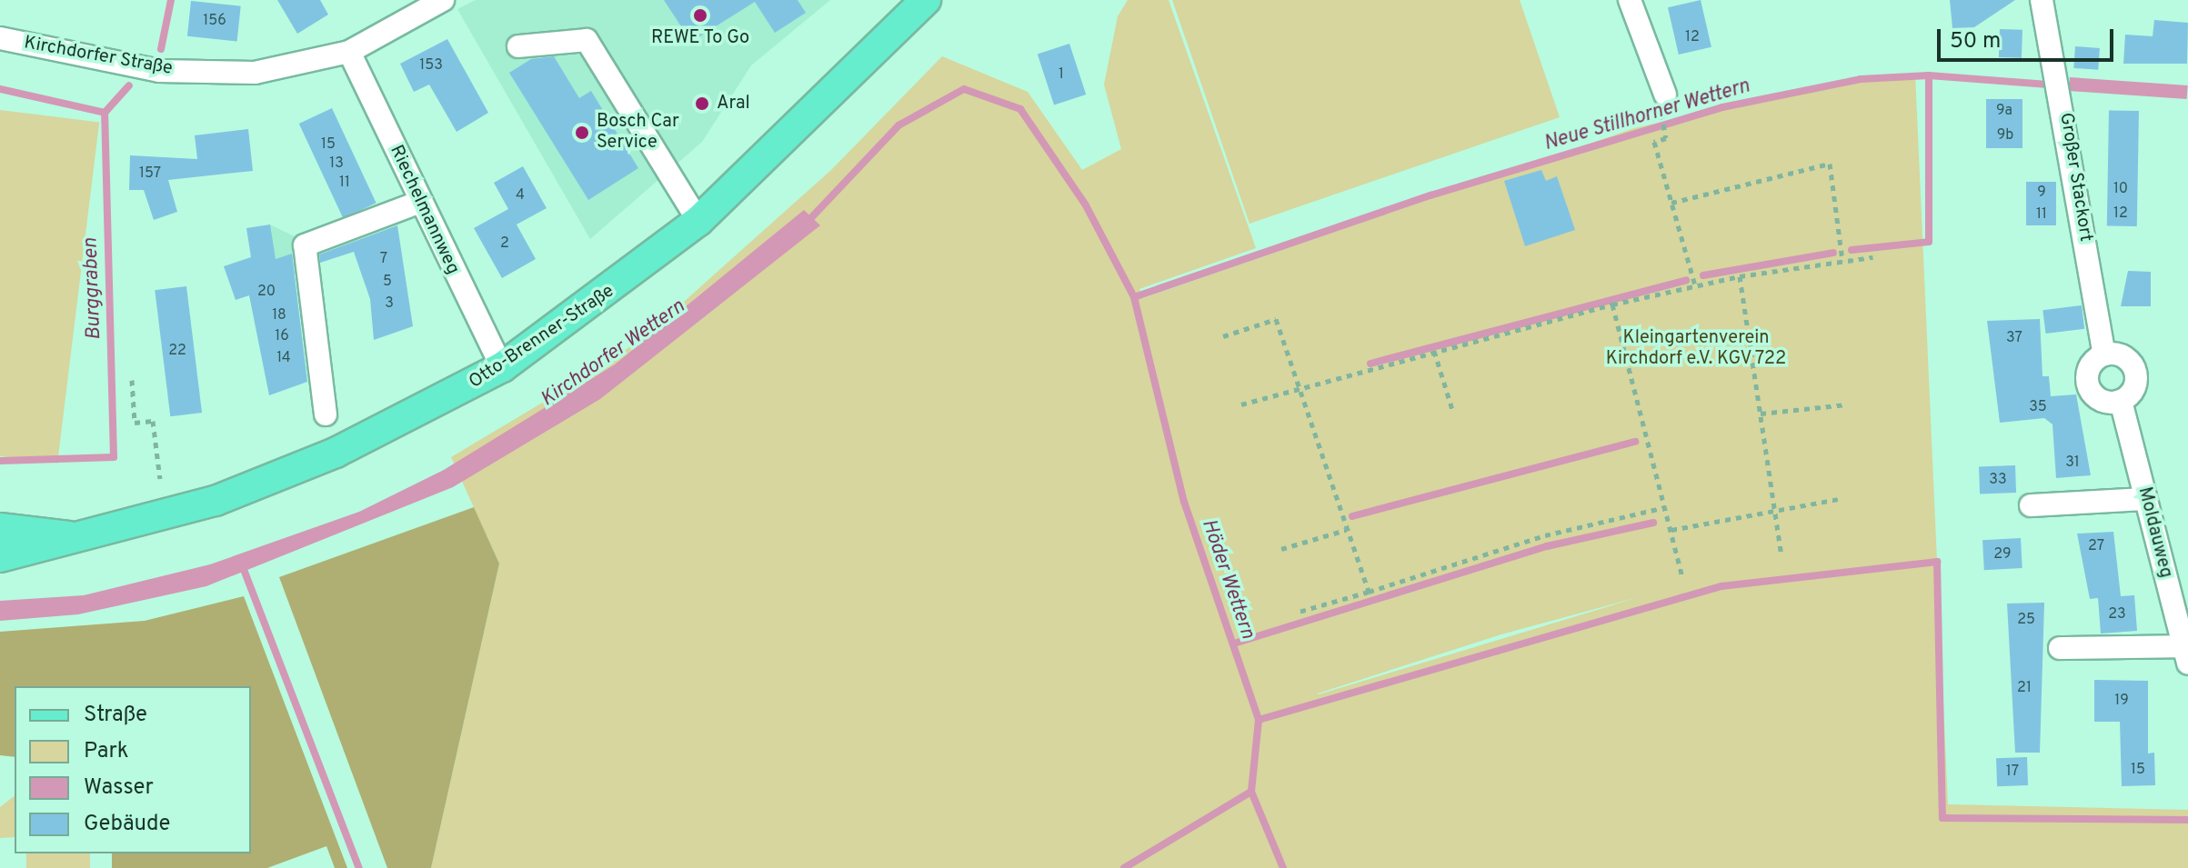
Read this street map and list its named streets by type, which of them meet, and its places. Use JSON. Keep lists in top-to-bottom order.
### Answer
{
  "streets": {
    "main road": ["Otto-Brenner-Straße"],
    "street": [
      "Kirchdorfer Straße",
      "Großer Stackort",
      "Riechelmannweg",
      "Moldauweg"
    ]
  },
  "crossings": [
    ["Kirchdorfer Straße", "Riechelmannweg"],
    ["Großer Stackort", "Moldauweg"],
    ["Riechelmannweg", "Otto-Brenner-Straße"]
  ],
  "water": [
    "Neue Stillhorner Wettern",
    "Burggraben",
    "Kirchdorfer Wettern",
    "Höder Wettern"
  ],
  "parks": ["Kleingartenverein Kirchdorf e.V. KGV 722"],
  "places": ["REWE To Go", "Aral", "Bosch Car Service"],
  "house_numbers": [
    "156",
    "12",
    "153",
    "1",
    "9a",
    "9b",
    "15",
    "13",
    "157",
    "11",
    "10",
    "9",
    "4",
    "12",
    "11",
    "2",
    "7",
    "5",
    "20",
    "3",
    "18",
    "16",
    "37",
    "22",
    "14",
    "35",
    "31",
    "33",
    "27",
    "29",
    "23",
    "25",
    "21",
    "19",
    "15",
    "17"
  ],
  "legend": [
    "Straße",
    "Park",
    "Wasser",
    "Gebäude"
  ],
  "scale_bar": "50 m"
}
